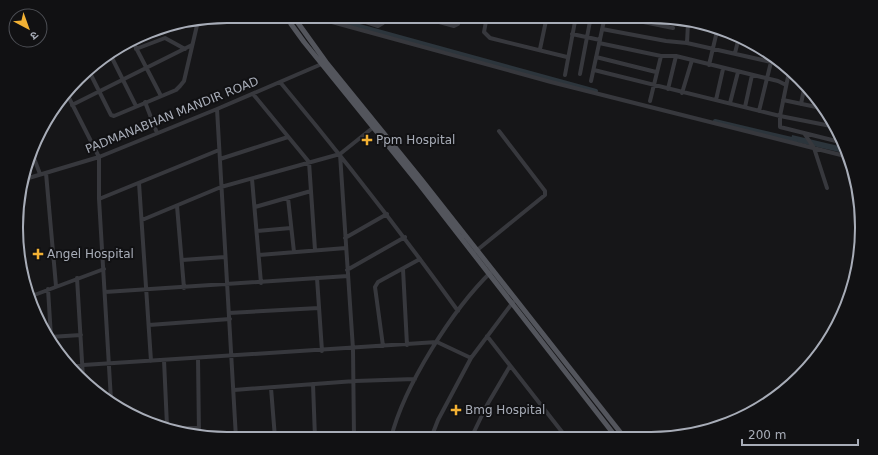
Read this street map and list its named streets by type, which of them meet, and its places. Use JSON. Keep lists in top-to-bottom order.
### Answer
{
  "streets": {
    "street": ["PADMANABHAN MANDIR ROAD"]
  },
  "places": {
    "health": ["Ppm Hospital", "Angel Hospital", "Bmg Hospital"]
  },
  "scale_bar": "200 m",
  "north": "bottom right"
}
